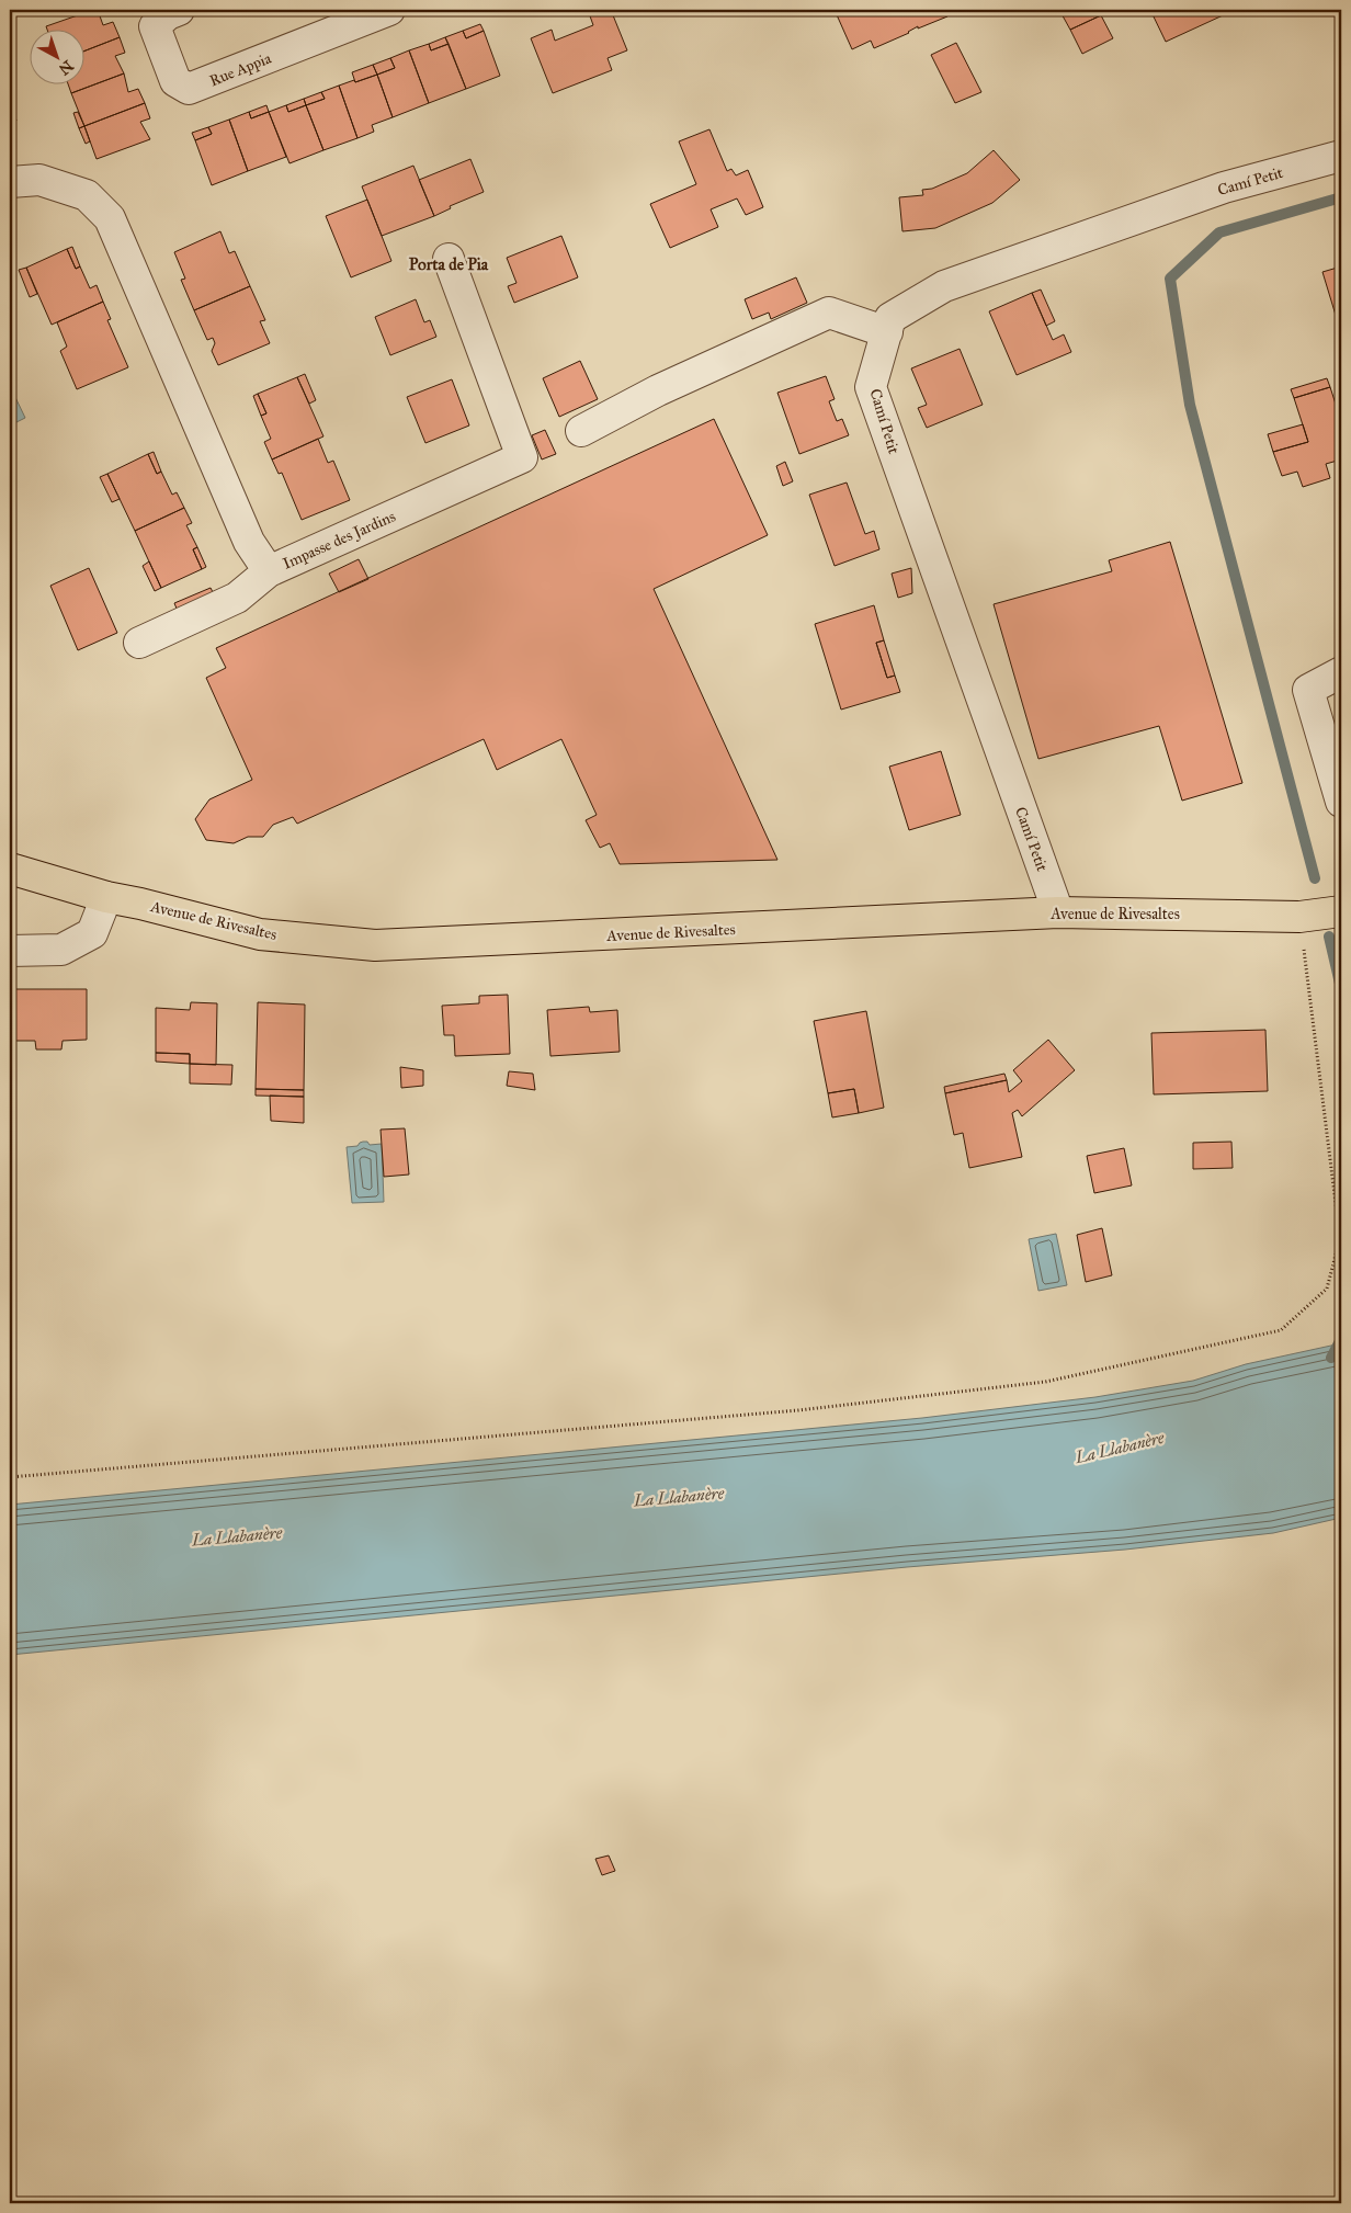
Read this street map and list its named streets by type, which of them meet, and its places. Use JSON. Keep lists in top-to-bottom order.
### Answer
{
  "streets": {
    "main road": ["Avenue de Rivesaltes"],
    "street": ["Rue Appia", "Camí Petit", "Impasse des Jardins"]
  },
  "crossings": [
    ["Camí Petit", "Avenue de Rivesaltes"]
  ],
  "districts": ["Porta de Pia"],
  "water": ["La Llabanère"],
  "north": "bottom right"
}
